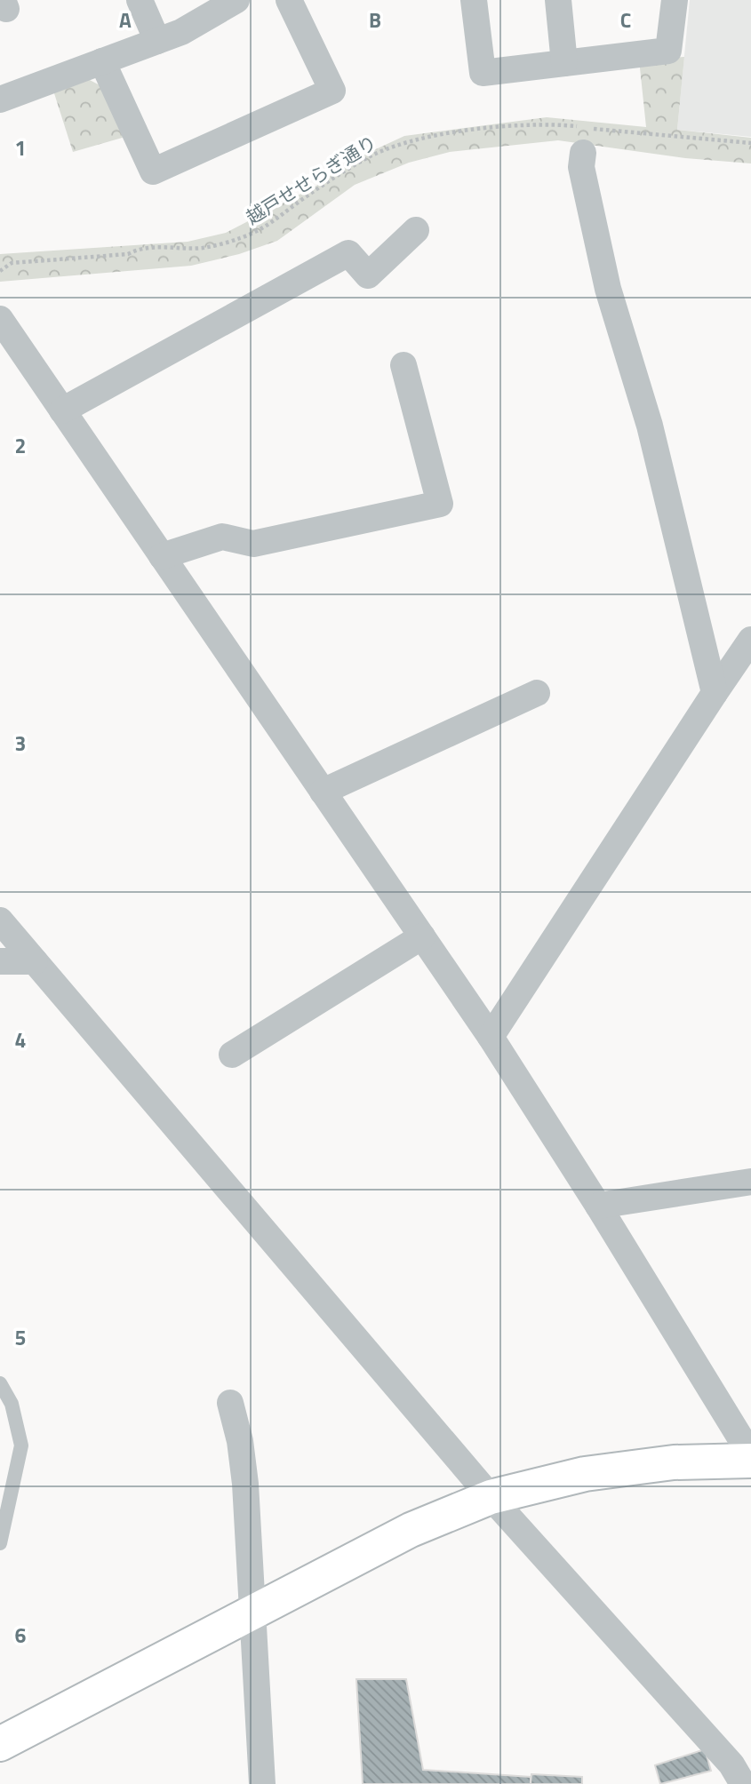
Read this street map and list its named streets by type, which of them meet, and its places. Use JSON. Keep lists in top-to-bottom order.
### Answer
{
  "streets": {
    "path": ["越戸せせらぎ通り"]
  },
  "grid": {
    "columns": ["A", "B", "C"],
    "rows": [
      "1",
      "2",
      "3",
      "4",
      "5",
      "6"
    ]
  }
}
